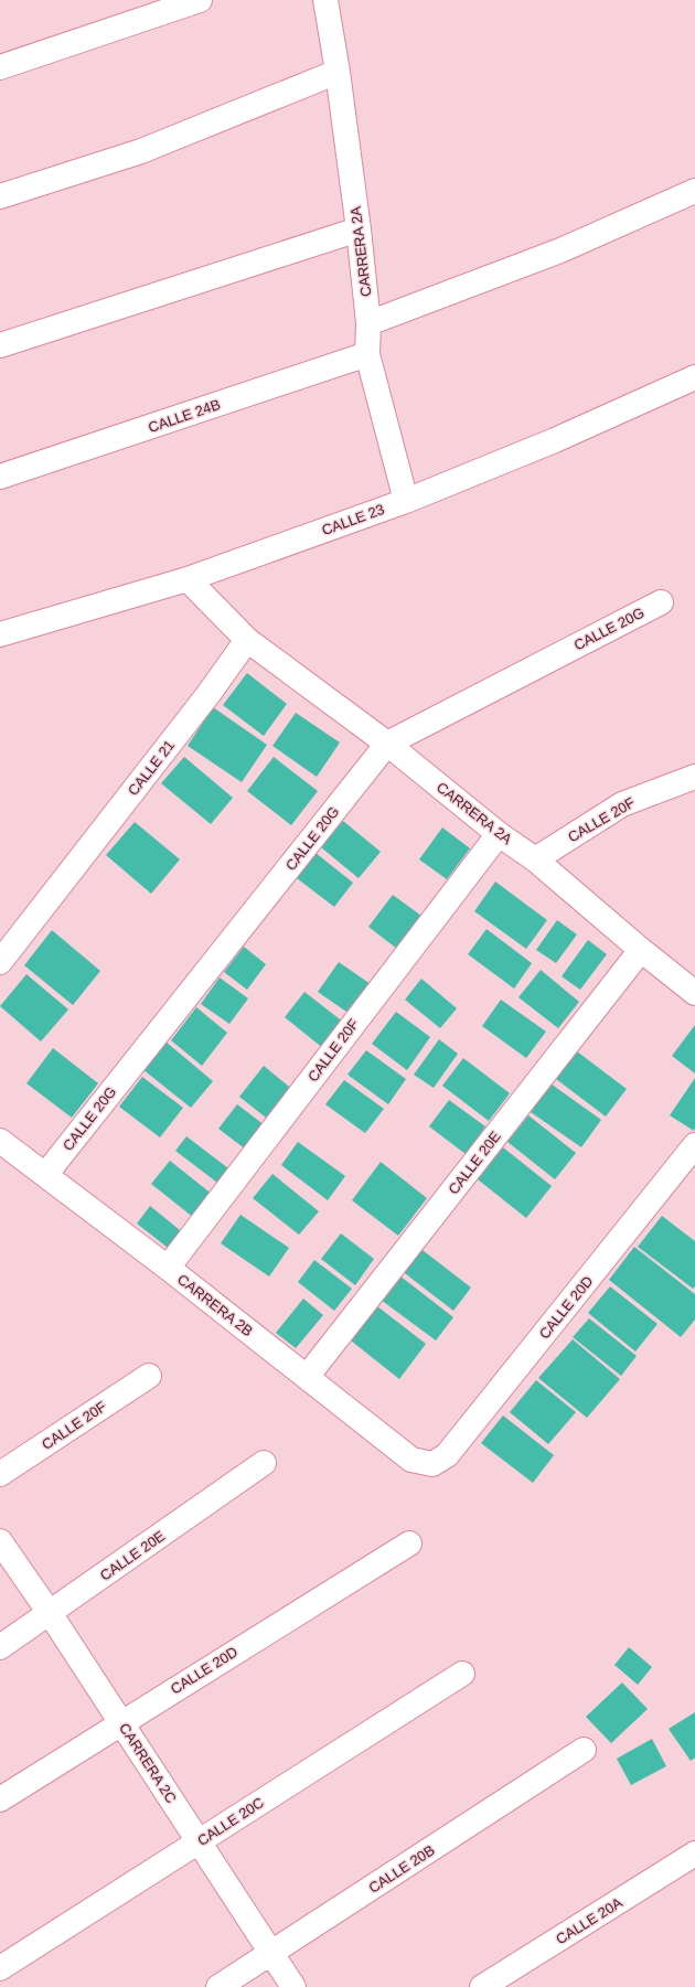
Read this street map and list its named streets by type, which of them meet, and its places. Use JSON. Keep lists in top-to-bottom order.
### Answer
{
  "streets": {
    "street": [
      "CARRERA 2A",
      "CALLE 24B",
      "CALLE 23",
      "CALLE 20G",
      "CALLE 21",
      "CALLE 20F",
      "CALLE 20E",
      "CARRERA 2B",
      "CALLE 20D",
      "CARRERA 2C",
      "CALLE 20C",
      "CALLE 20B",
      "CALLE 20A"
    ]
  },
  "crossings": [
    ["CARRERA 2A", "CALLE 24B"],
    ["CARRERA 2A", "CALLE 23"],
    ["CARRERA 2A", "CALLE 20G"],
    ["CARRERA 2A", "CALLE 21"],
    ["CARRERA 2A", "CALLE 20F"],
    ["CARRERA 2A", "CALLE 20E"],
    ["CALLE 20G", "CARRERA 2B"],
    ["CALLE 20F", "CARRERA 2B"],
    ["CALLE 20E", "CARRERA 2B"],
    ["CALLE 20E", "CARRERA 2C"],
    ["CARRERA 2B", "CALLE 20D"],
    ["CALLE 20D", "CARRERA 2C"],
    ["CARRERA 2C", "CALLE 20C"],
    ["CARRERA 2C", "CALLE 20B"]
  ]
}
